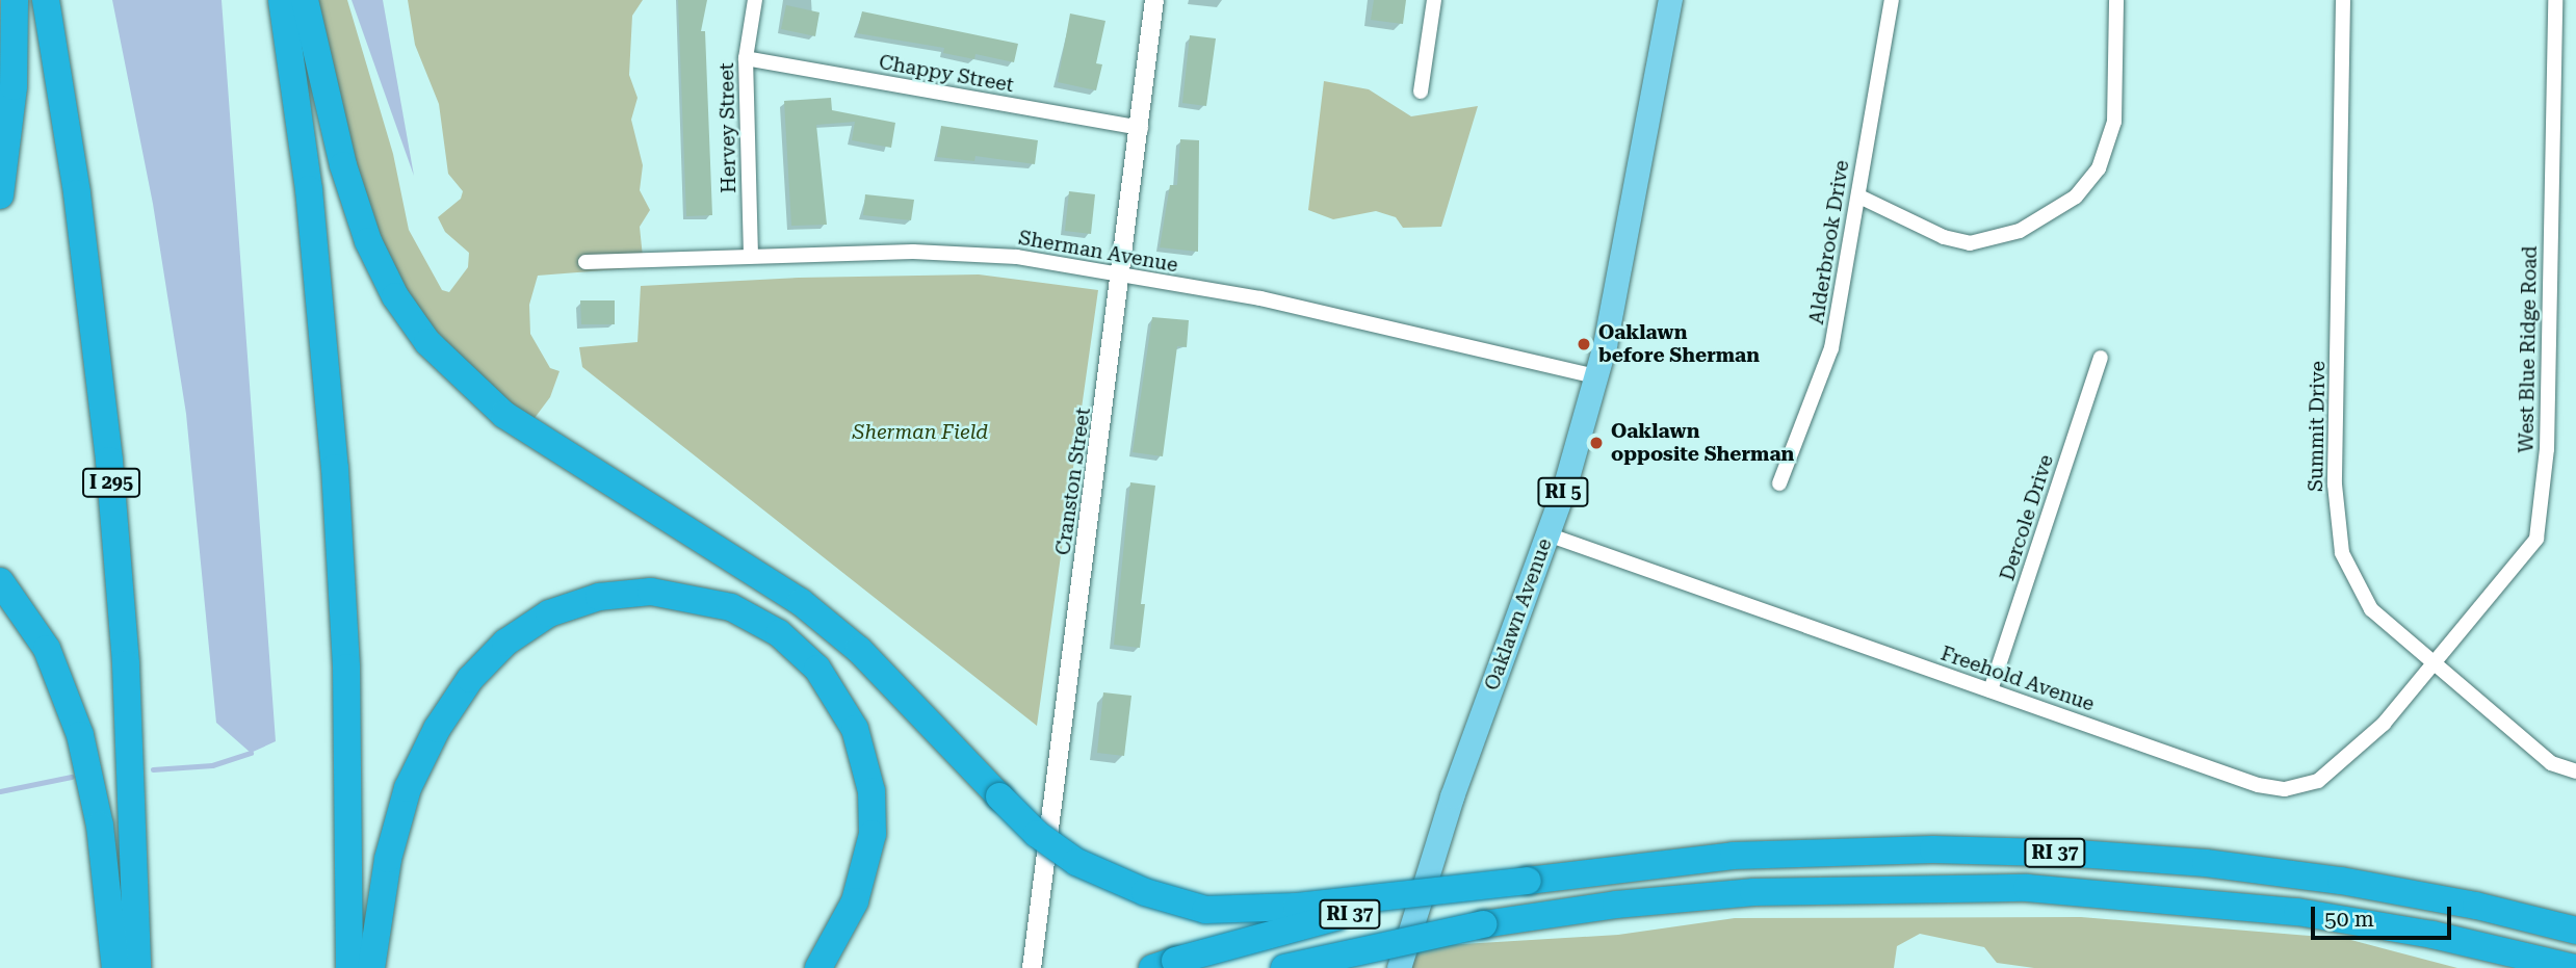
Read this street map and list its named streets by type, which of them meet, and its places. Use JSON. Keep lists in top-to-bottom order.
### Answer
{
  "streets": {
    "highway": ["I 295", "RI 37"],
    "main road": ["RI 5", "Oaklawn Avenue"],
    "street": [
      "Chappy Street",
      "Hervey Street",
      "Alderbrook Drive",
      "Sherman Avenue",
      "West Blue Ridge Road",
      "Summit Drive",
      "Cranston Street",
      "Dercole Drive",
      "Freehold Avenue"
    ]
  },
  "crossings": [
    ["Chappy Street", "Hervey Street"],
    ["Chappy Street", "Cranston Street"],
    ["Hervey Street", "Sherman Avenue"],
    ["Sherman Avenue", "Cranston Street"],
    ["Sherman Avenue", "Oaklawn Avenue"],
    ["West Blue Ridge Road", "Summit Drive"],
    ["West Blue Ridge Road", "Freehold Avenue"],
    ["Summit Drive", "Freehold Avenue"],
    ["Dercole Drive", "Freehold Avenue"],
    ["Oaklawn Avenue", "Freehold Avenue"]
  ],
  "parks": ["Sherman Field"],
  "places": ["Oaklawn before Sherman", "Oaklawn opposite Sherman"],
  "scale_bar": "50 m"
}
